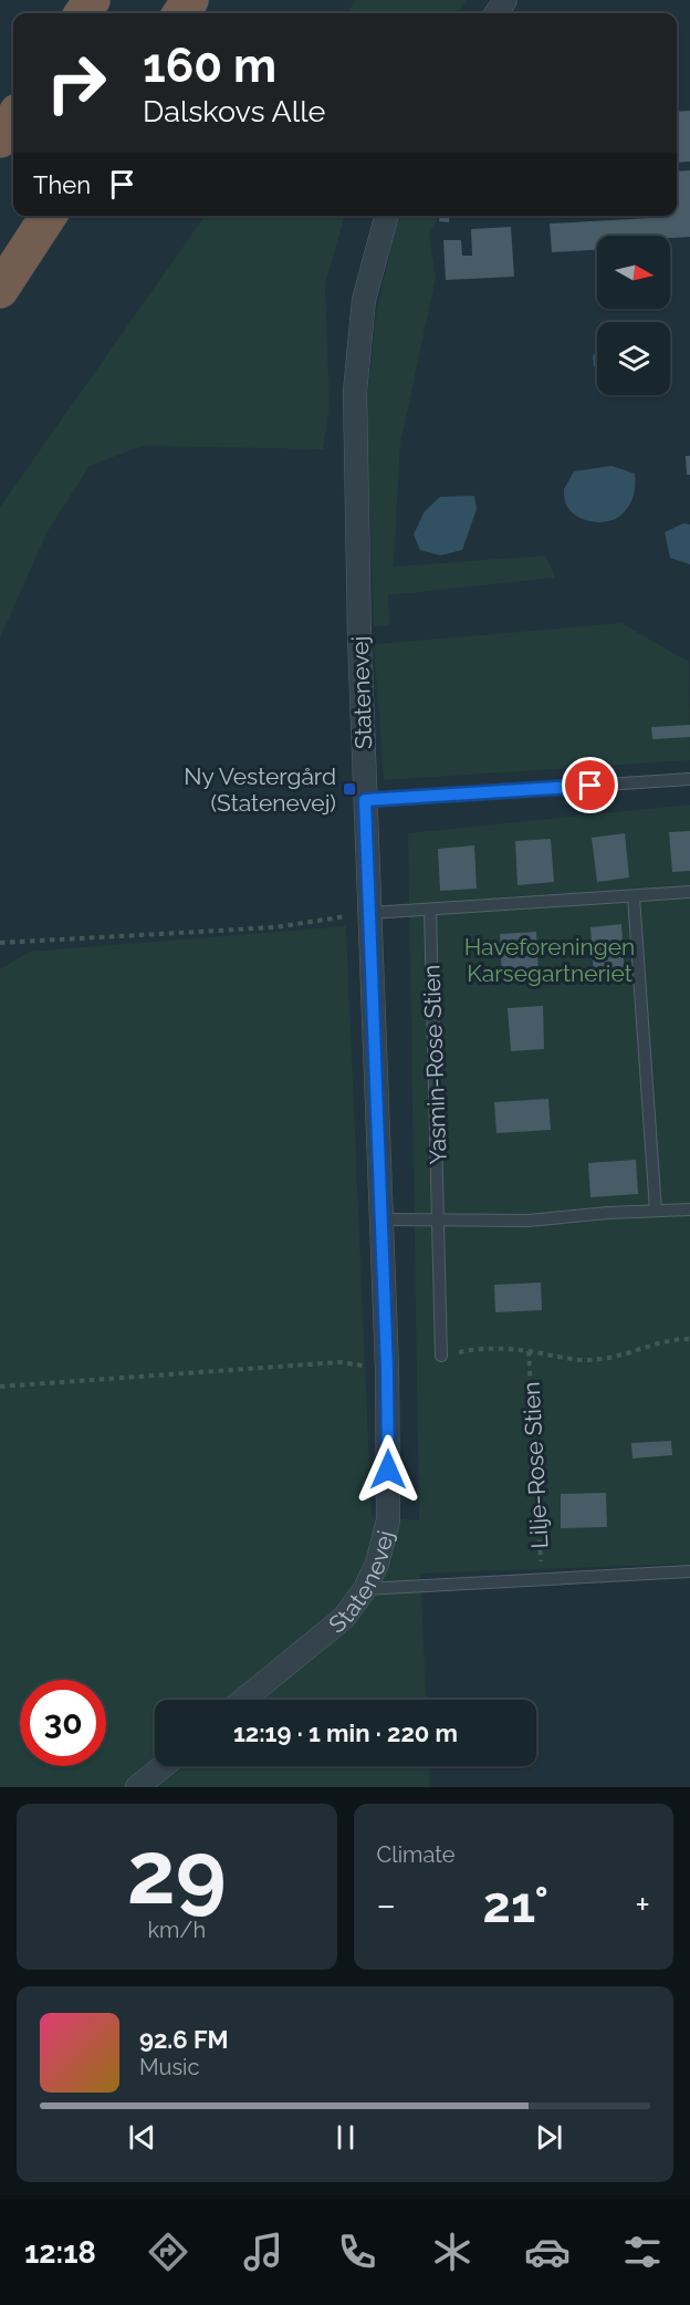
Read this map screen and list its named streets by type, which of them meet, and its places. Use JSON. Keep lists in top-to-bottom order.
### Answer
{
  "streets": {
    "street": ["Statenevej"],
    "lane": ["Yasmin-Rose Stien", "Lilje-Rose Stien"]
  },
  "crossings": [
    ["Statenevej", "Lilje-Rose Stien"]
  ],
  "parks": ["Haveforeningen Karsegartneriet"],
  "places": {
    "transit": ["Ny Vestergård (Statenevej)"]
  },
  "north": "right",
  "page": {
    "turn": ["160 m", "Dalskovs Alle"],
    "then": "Then",
    "limit": "30",
    "trip": "12:19 · 1 min · 220 m",
    "tile": [
      ["29", "km/h"],
      "Climate"
    ],
    "heat": ["−", "21°", "+"],
    "song": ["92.6 FM", "Music"],
    "tabs": "12:18"
  }
}
